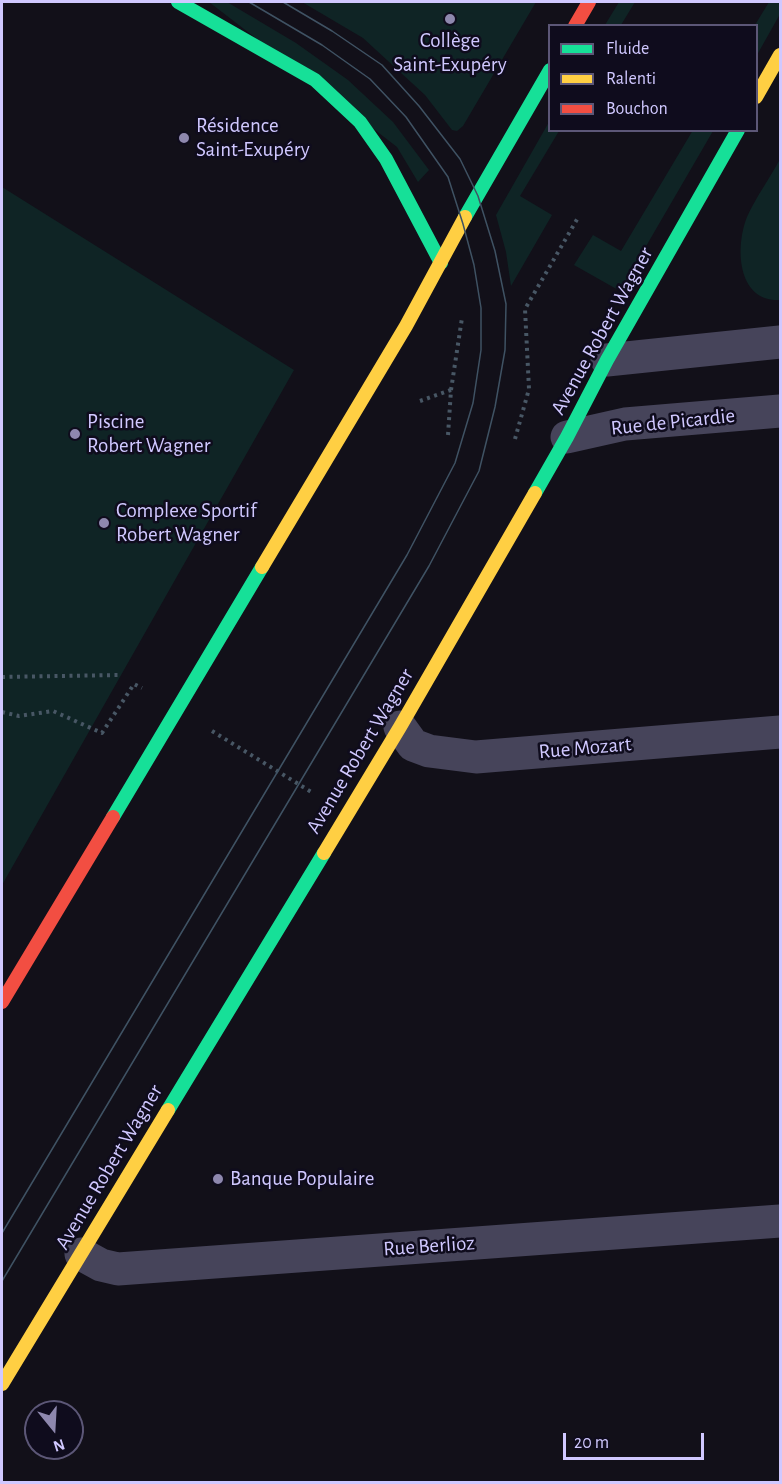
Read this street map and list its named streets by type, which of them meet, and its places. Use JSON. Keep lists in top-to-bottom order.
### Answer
{
  "streets": {
    "main road": ["Avenue Robert Wagner"],
    "street": ["Rue de Picardie", "Rue Mozart", "Rue Berlioz"]
  },
  "crossings": [
    ["Avenue Robert Wagner", "Rue de Picardie"],
    ["Avenue Robert Wagner", "Rue Mozart"],
    ["Avenue Robert Wagner", "Rue Berlioz"]
  ],
  "places": [
    "Collège Saint-Exupéry",
    "Résidence Saint-Exupéry",
    "Piscine Robert Wagner",
    "Complexe Sportif Robert Wagner",
    "Banque Populaire"
  ],
  "legend": ["Fluide", "Ralenti", "Bouchon"],
  "scale_bar": "20 m",
  "north": "bottom"
}
